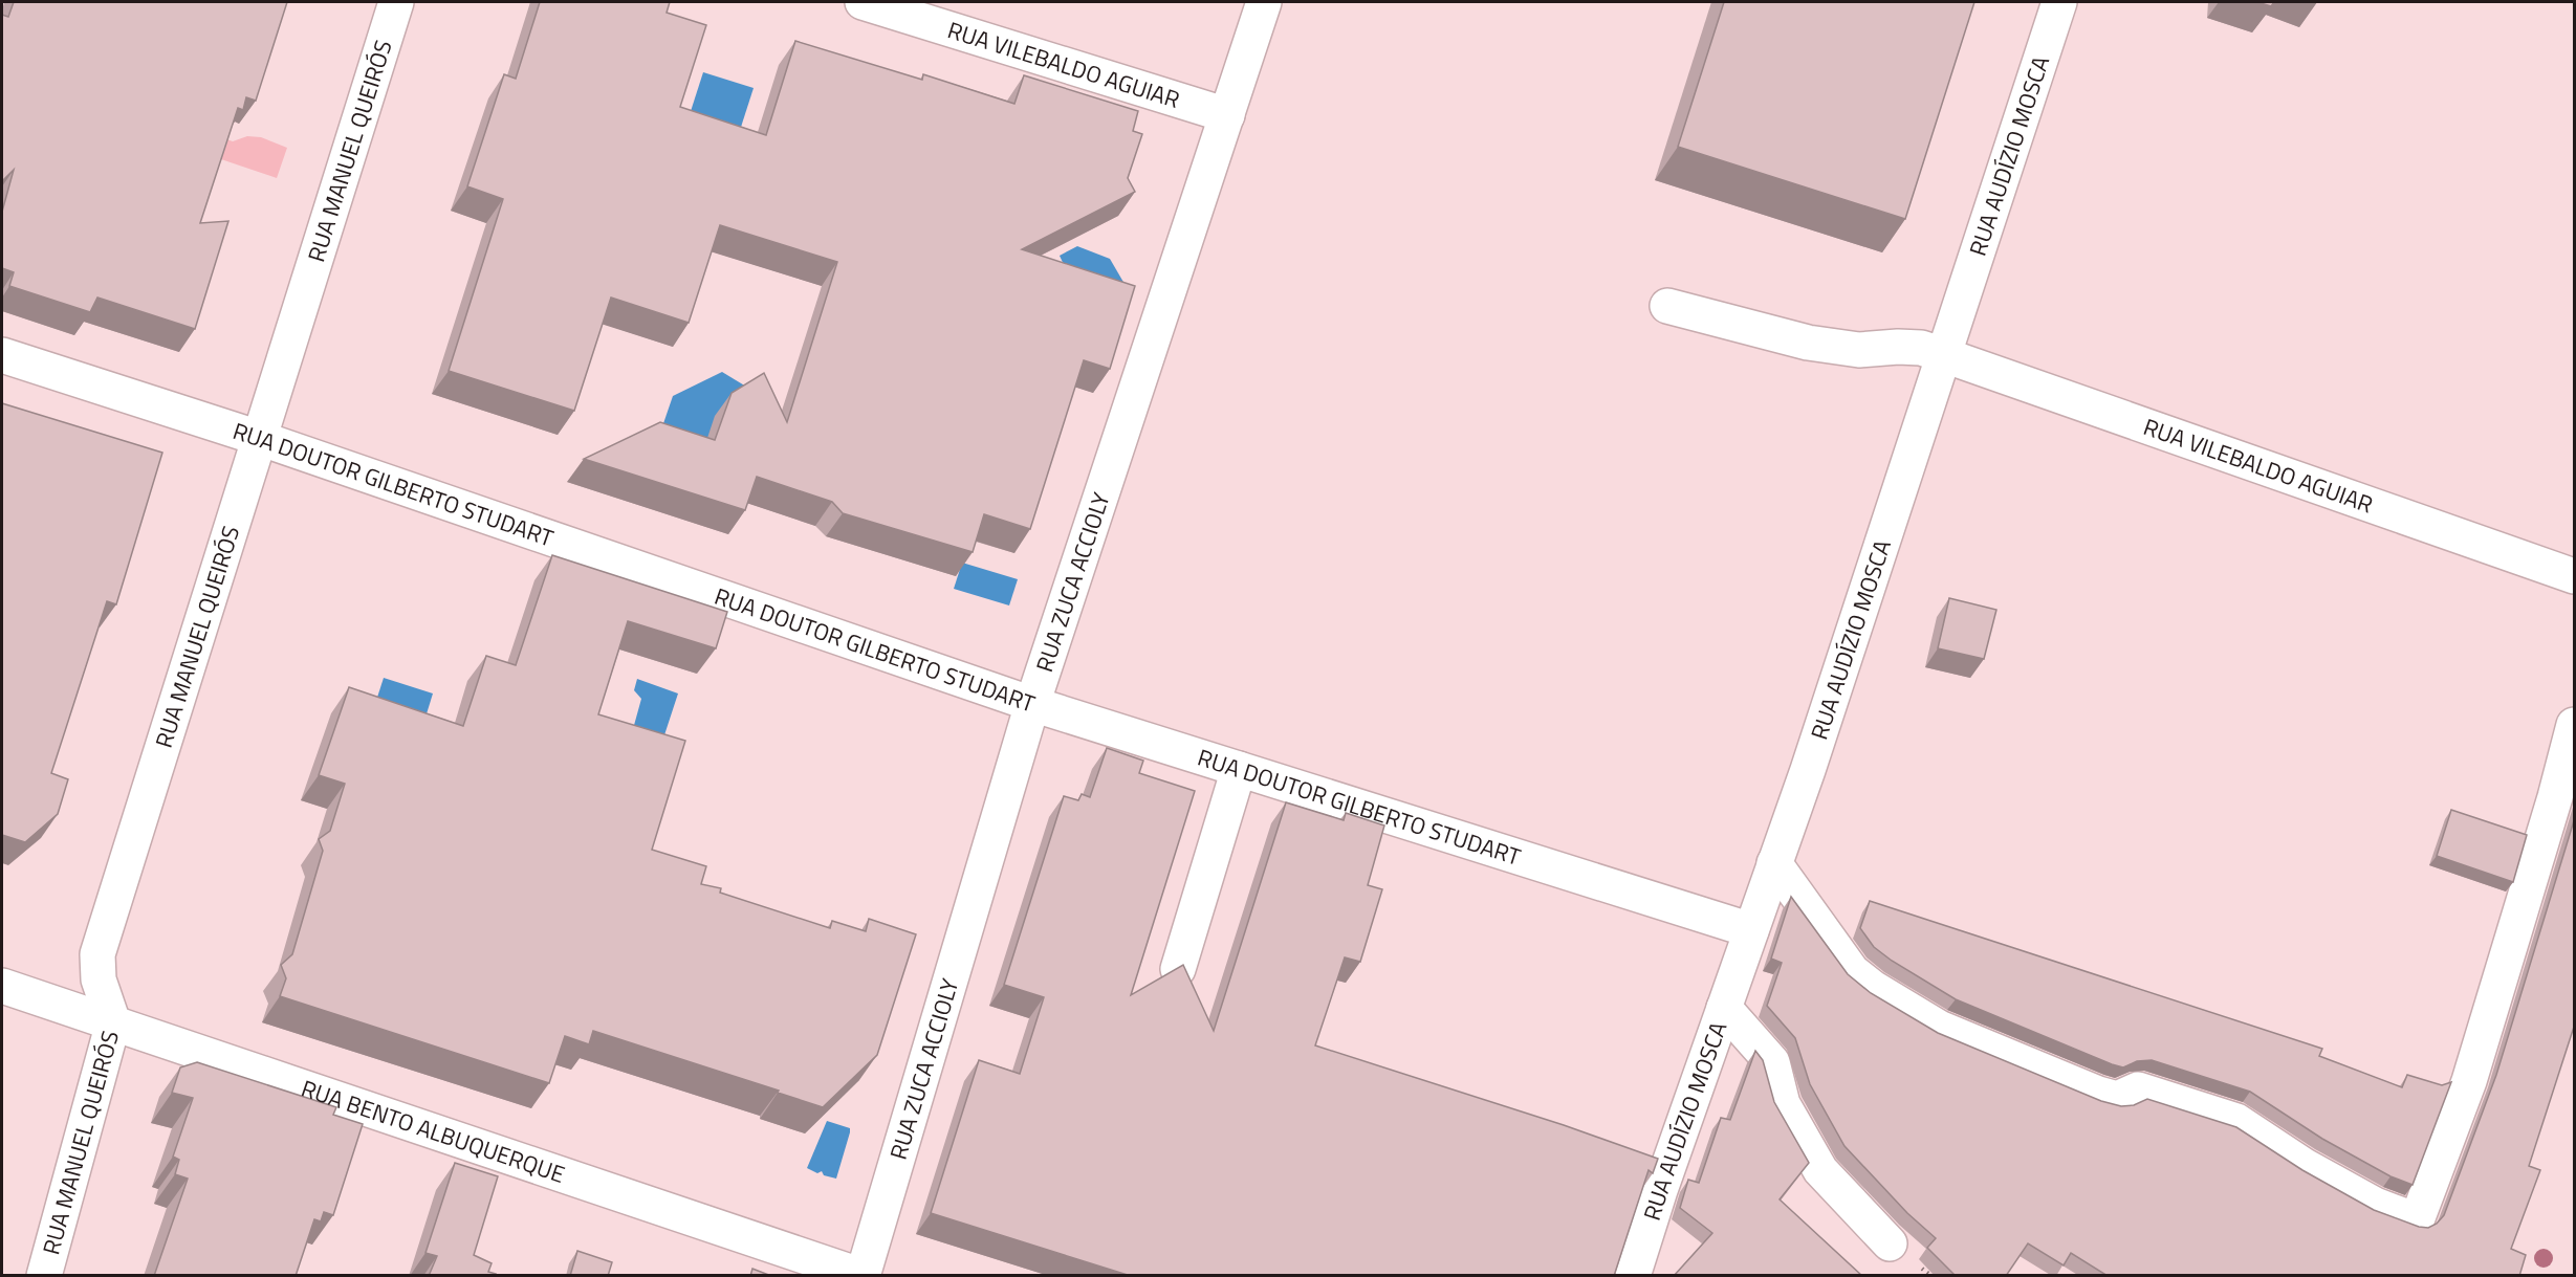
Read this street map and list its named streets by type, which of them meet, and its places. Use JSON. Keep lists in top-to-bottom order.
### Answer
{
  "streets": {
    "street": [
      "RUA VILEBALDO AGUIAR",
      "RUA MANUEL QUEIRÓS",
      "RUA AUDÍZIO MOSCA",
      "RUA DOUTOR GILBERTO STUDART",
      "RUA ZUCA ACCIOLY",
      "RUA BENTO ALBUQUERQUE"
    ]
  },
  "crossings": [
    ["RUA VILEBALDO AGUIAR", "RUA AUDÍZIO MOSCA"],
    ["RUA VILEBALDO AGUIAR", "RUA ZUCA ACCIOLY"],
    ["RUA MANUEL QUEIRÓS", "RUA DOUTOR GILBERTO STUDART"],
    ["RUA MANUEL QUEIRÓS", "RUA BENTO ALBUQUERQUE"],
    ["RUA AUDÍZIO MOSCA", "RUA DOUTOR GILBERTO STUDART"],
    ["RUA DOUTOR GILBERTO STUDART", "RUA ZUCA ACCIOLY"],
    ["RUA ZUCA ACCIOLY", "RUA BENTO ALBUQUERQUE"]
  ]
}
